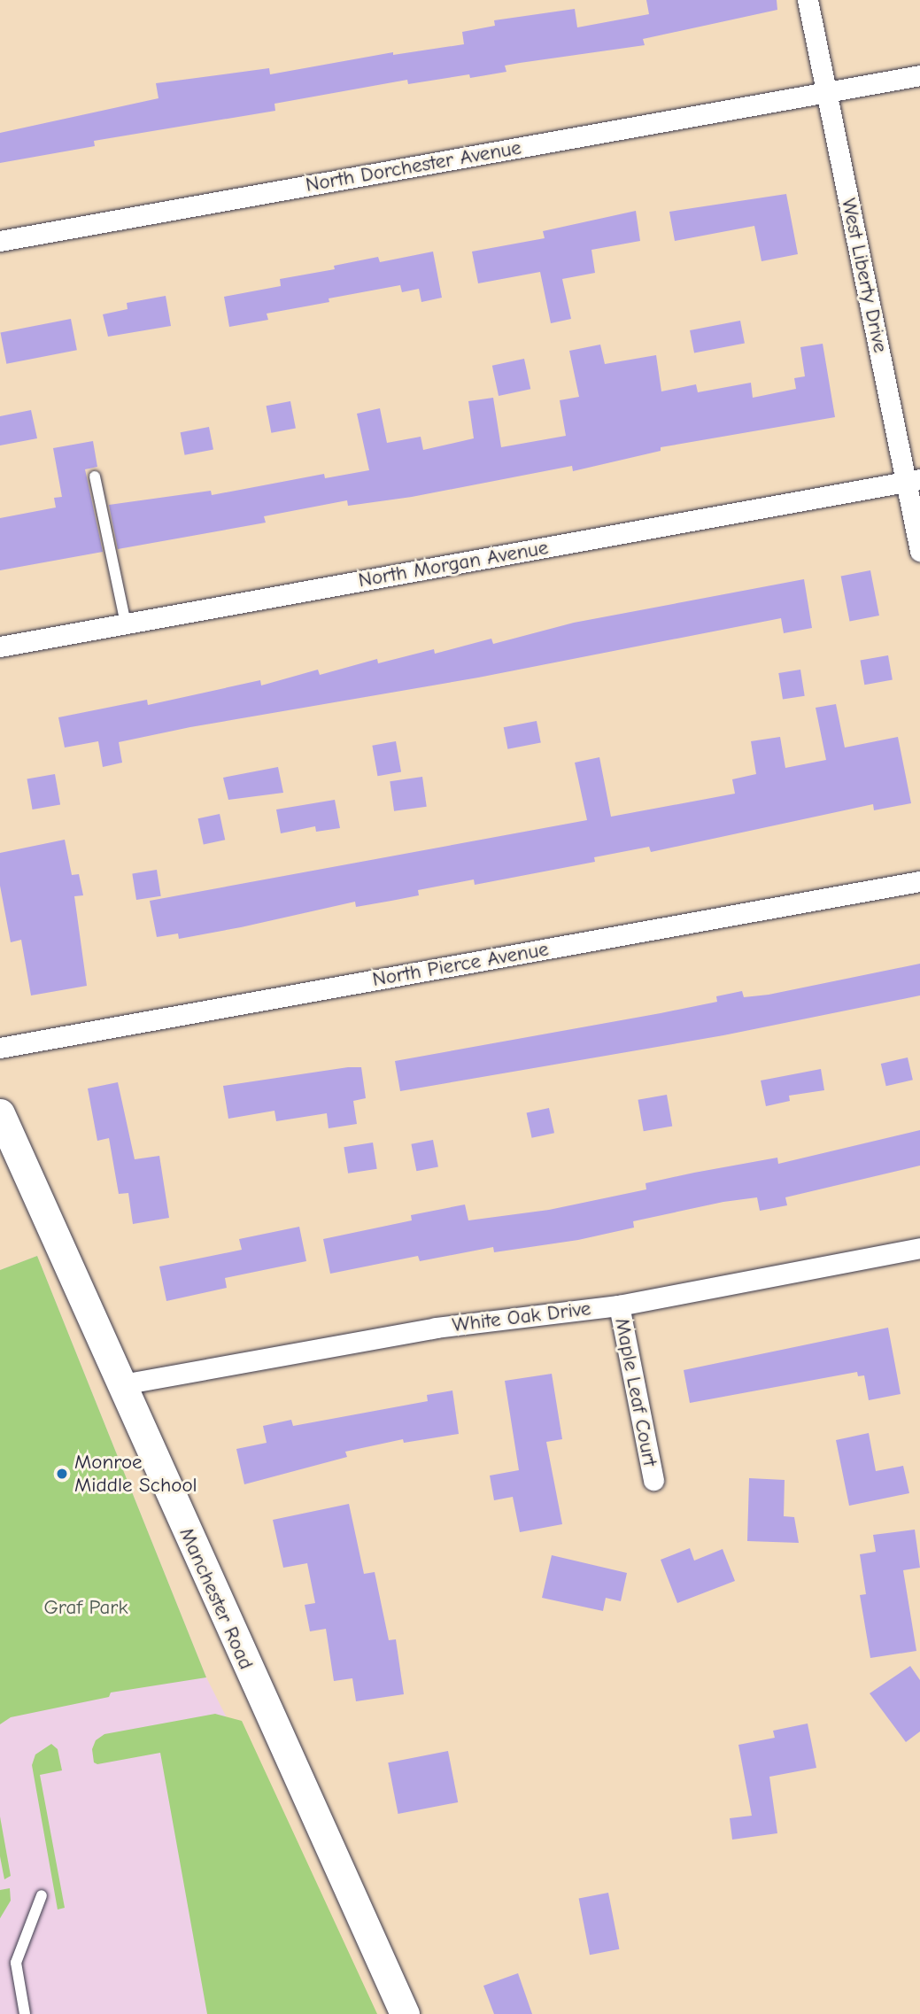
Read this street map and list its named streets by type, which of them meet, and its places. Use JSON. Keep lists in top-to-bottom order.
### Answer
{
  "streets": {
    "street": [
      "North Dorchester Avenue",
      "West Liberty Drive",
      "North Morgan Avenue",
      "North Pierce Avenue",
      "White Oak Drive",
      "Maple Leaf Court",
      "Manchester Road"
    ]
  },
  "crossings": [
    ["North Dorchester Avenue", "West Liberty Drive"],
    ["West Liberty Drive", "North Morgan Avenue"],
    ["White Oak Drive", "Maple Leaf Court"],
    ["White Oak Drive", "Manchester Road"]
  ],
  "parks": ["Graf Park"],
  "places": ["Monroe Middle School"]
}
